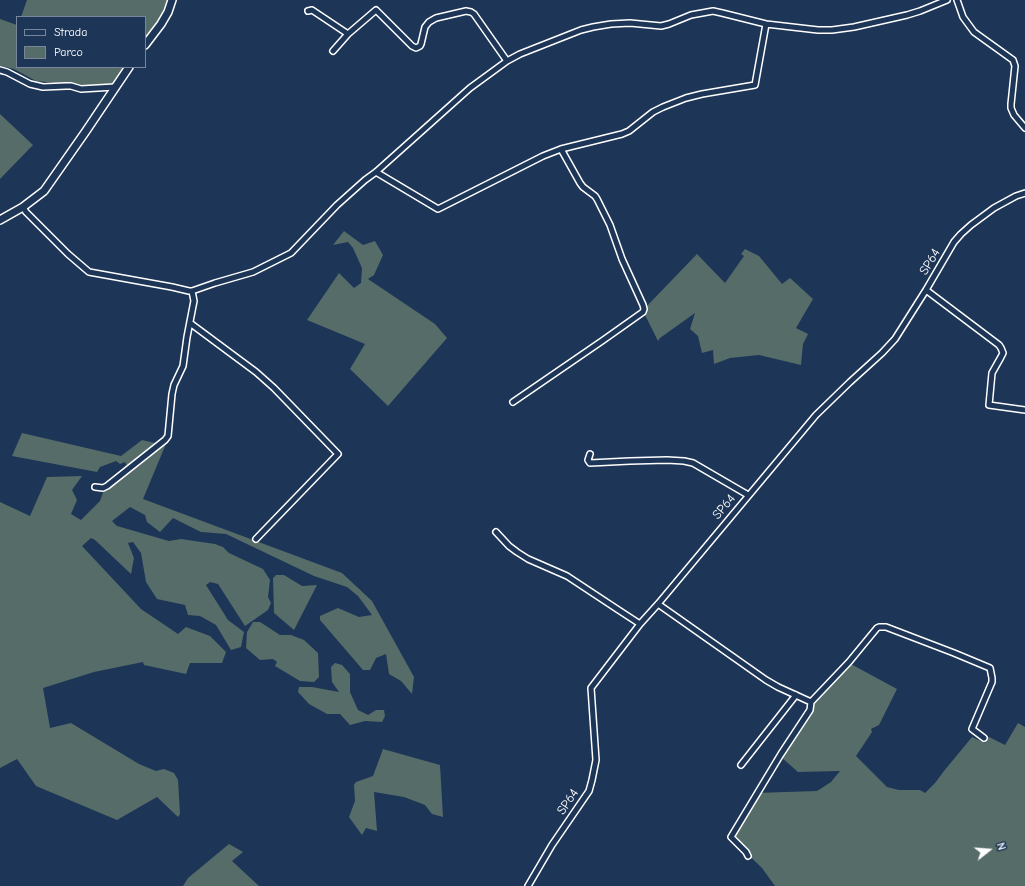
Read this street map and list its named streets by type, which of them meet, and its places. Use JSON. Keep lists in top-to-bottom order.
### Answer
{
  "streets": {
    "street": ["SP64"]
  },
  "legend": ["Strada", "Parco"],
  "north": "right"
}
